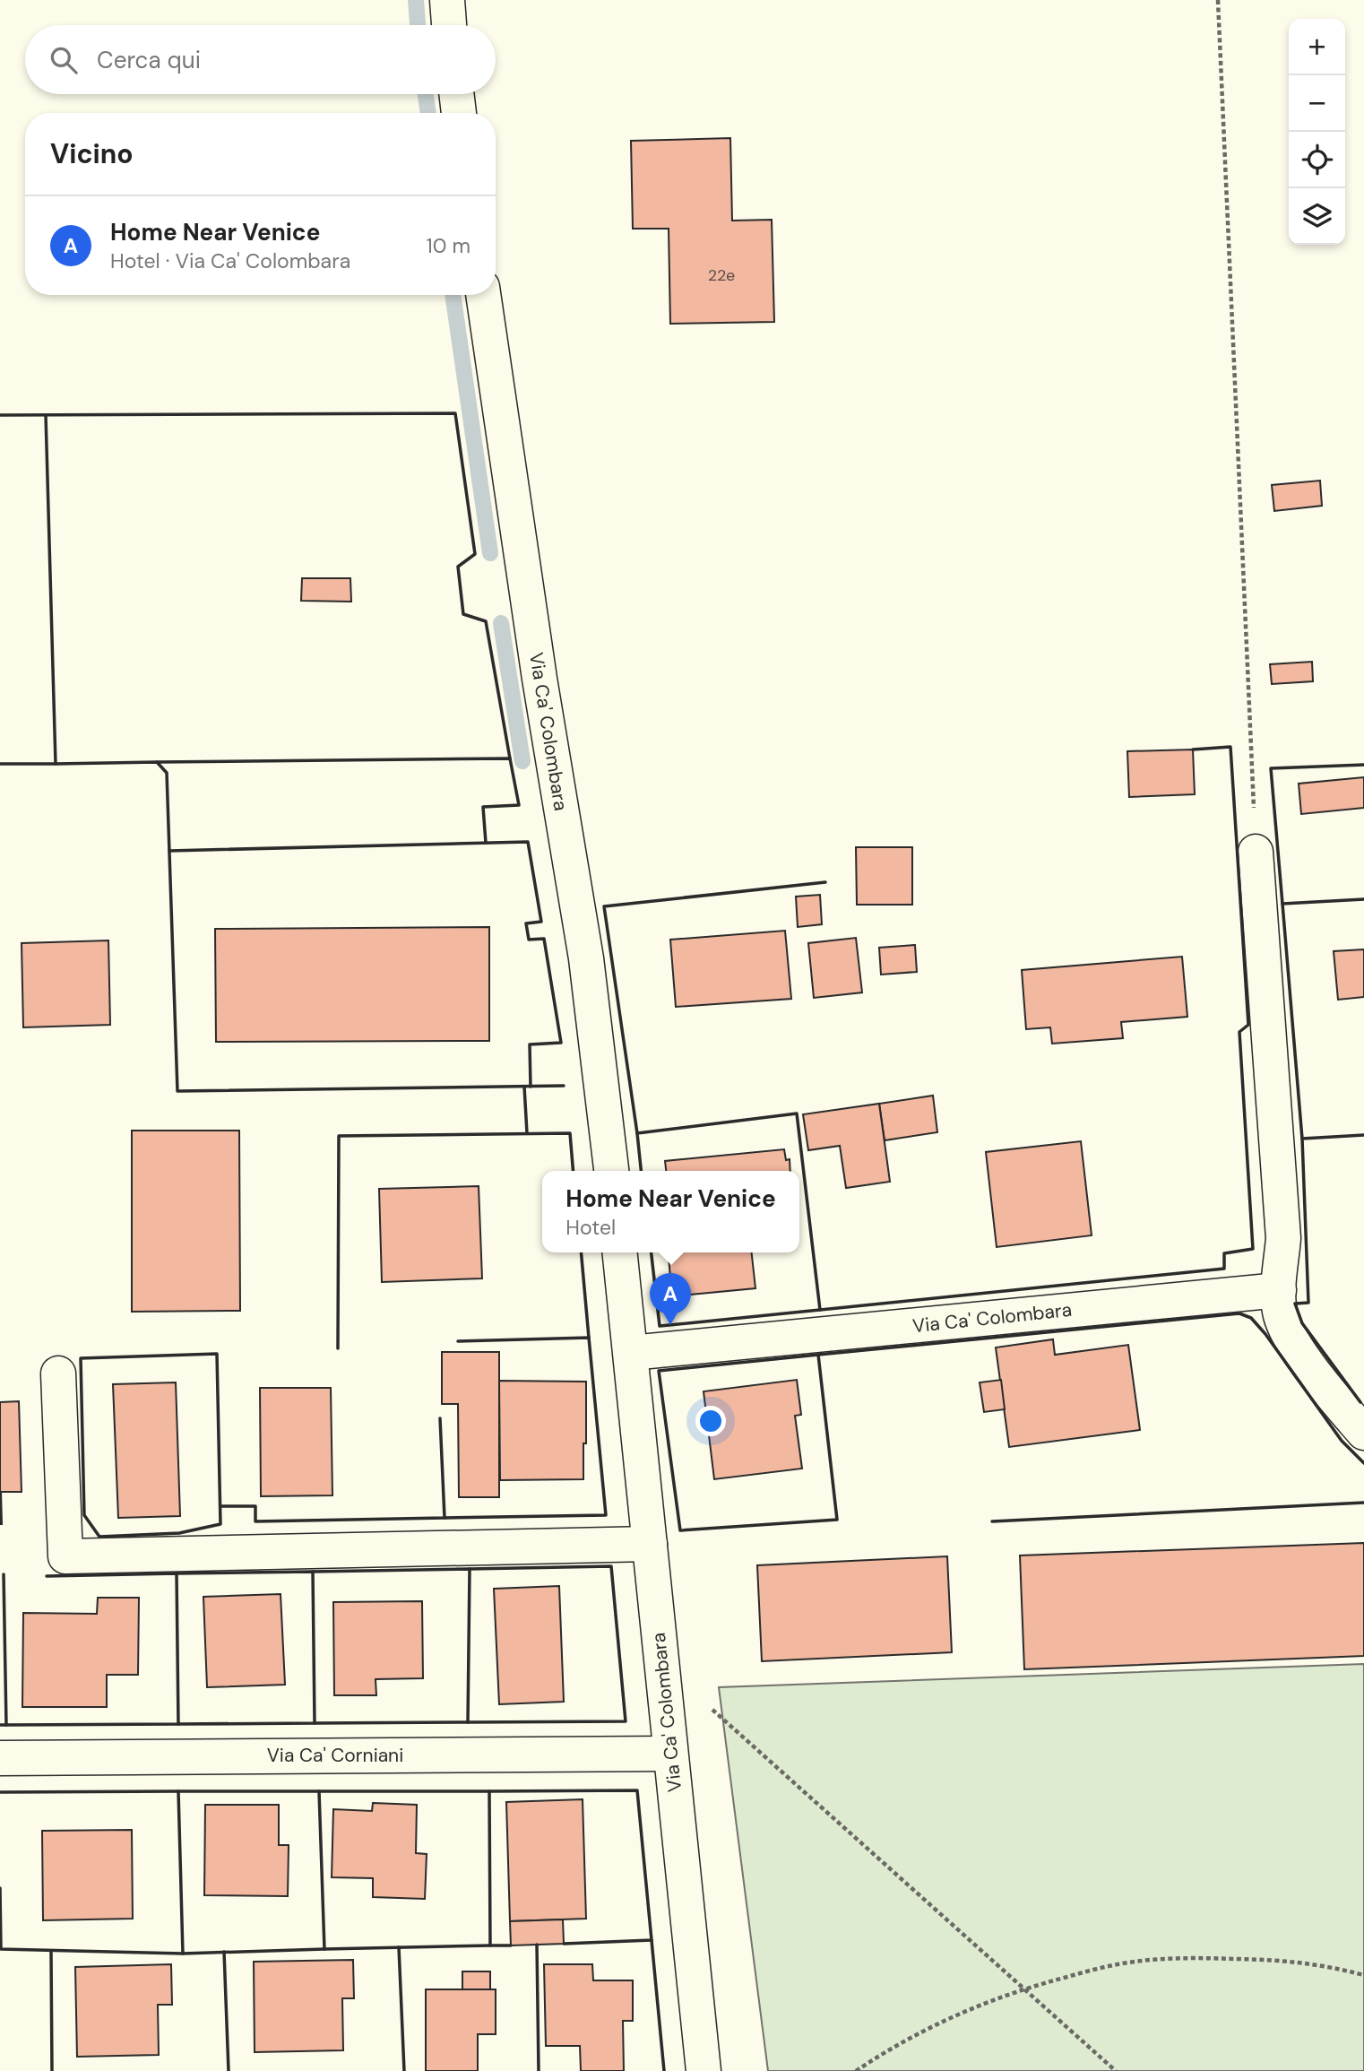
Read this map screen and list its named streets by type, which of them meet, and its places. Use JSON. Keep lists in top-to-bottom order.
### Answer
{
  "streets": {
    "street": ["Via Ca' Colombara", "Via Ca' Corniani"]
  },
  "crossings": [
    ["Via Ca' Colombara", "Via Ca' Corniani"]
  ],
  "house_numbers": ["22e"],
  "page": {
    "map_buttons": ["+", "−"],
    "search": "Cerca qui",
    "heading": "Vicino",
    "list": [
      {
        "mark": "A",
        "name": "Home Near Venice",
        "note": "Hotel · Via Ca' Colombara",
        "value": "10 m"
      }
    ],
    "popup": ["Home Near Venice", "Hotel"],
    "pins": "A"
  }
}
